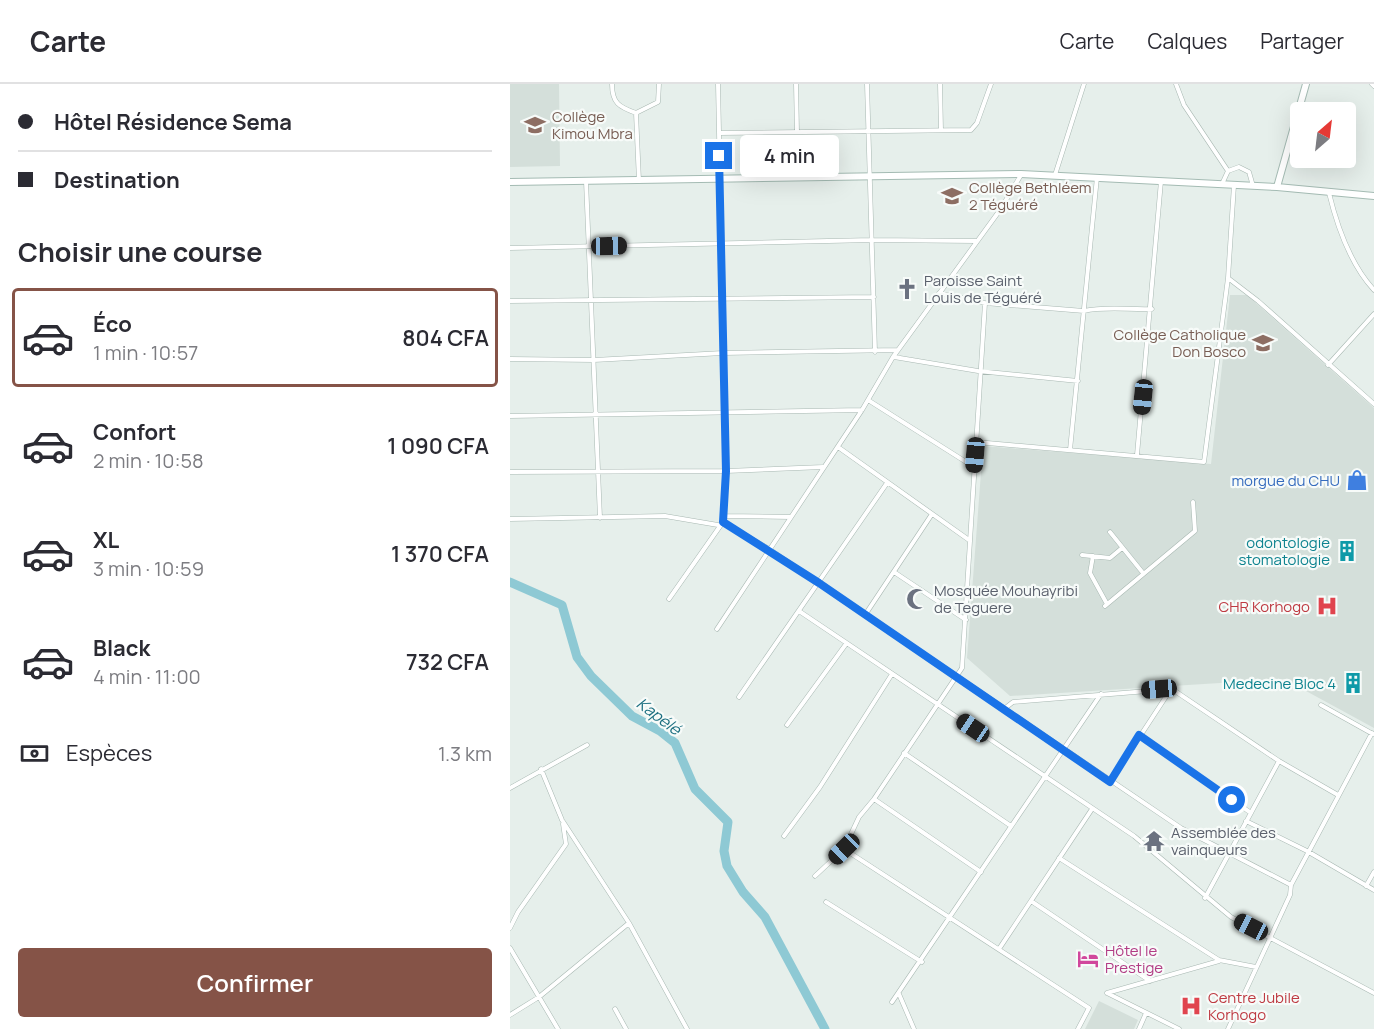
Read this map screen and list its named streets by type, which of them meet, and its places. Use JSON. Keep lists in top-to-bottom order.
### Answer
{
  "water": ["Kapélé"],
  "places": {
    "school or university": ["Collège Kimou Mbra", "Collège Bethléem 2 Téguéré", "Collège Catholique Don Bosco"],
    "church": ["Paroisse Saint Louis de Téguéré"],
    "shop": ["morgue du CHU"],
    "building": ["odontologie stomatologie", "Medecine Bloc 4"],
    "mosque": ["Mosquée Mouhayribi de Teguere"],
    "hospital": ["CHR Korhogo", "Centre Jubile Korhogo"],
    "temple": ["Assemblée des vainqueurs"],
    "hotel": ["Hôtel le Prestige"]
  },
  "north": "top right",
  "page": {
    "header": "Carte",
    "nav": ["Carte", "Calques", "Partager"],
    "banner": ["Hôtel Résidence Sema", "Destination"],
    "bubble": "4 min",
    "heading": "Choisir une course",
    "list": [
      {
        "name": "Éco",
        "note": "1 min · 10:57",
        "value": "804 CFA"
      },
      {
        "name": "Confort",
        "note": "2 min · 10:58",
        "value": "1 090 CFA"
      },
      {
        "name": "XL",
        "note": "3 min · 10:59",
        "value": "1 370 CFA"
      },
      {
        "name": "Black",
        "note": "4 min · 11:00",
        "value": "732 CFA"
      }
    ],
    "pay": ["Espèces", "1.3 km"],
    "buttons": "Confirmer"
  }
}
